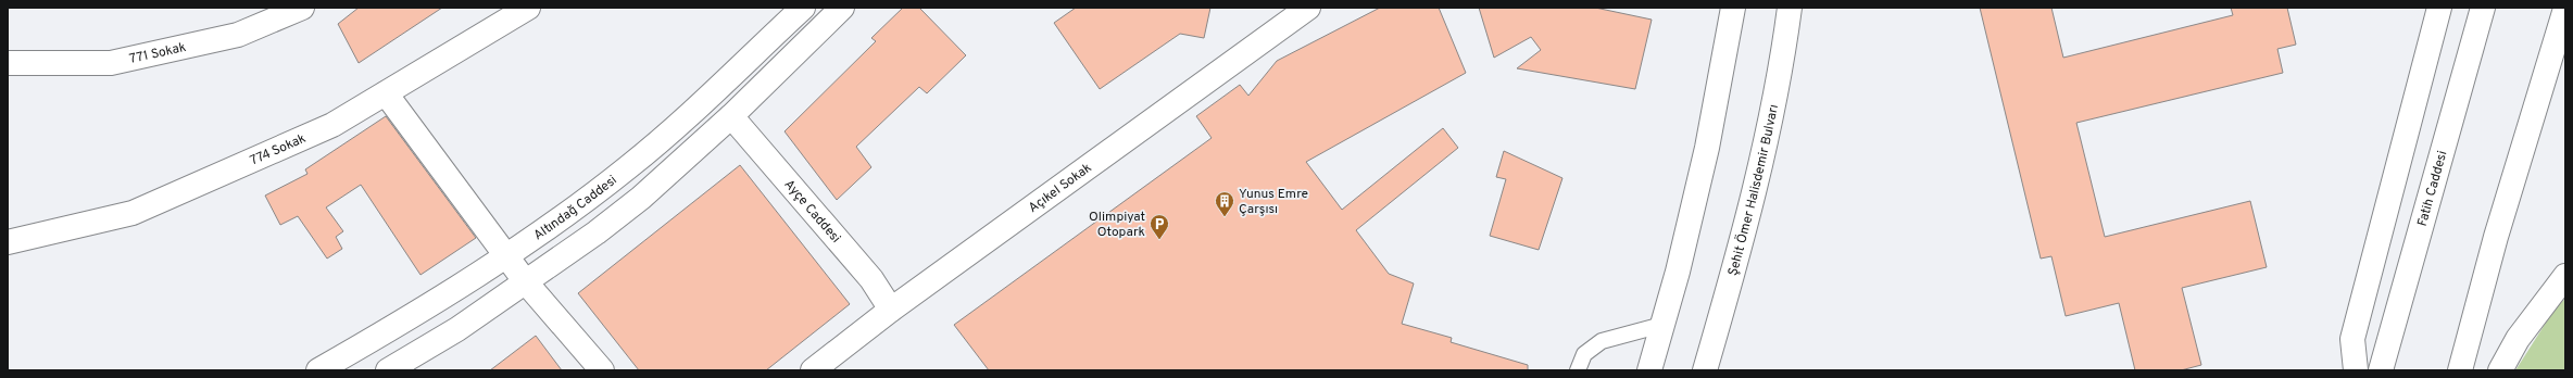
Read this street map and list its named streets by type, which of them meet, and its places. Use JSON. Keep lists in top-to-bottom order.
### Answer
{
  "streets": {
    "main road": [
      "771 Sokak",
      "774 Sokak",
      "Açıkel Sokak",
      "Fatih Caddesi",
      "Şehit Ömer Halisdemir Bulvarı",
      "Altındağ Caddesi",
      "Ayçe Caddesi"
    ]
  },
  "crossings": [
    ["Açıkel Sokak", "Ayçe Caddesi"]
  ],
  "places": {
    "building": ["Yunus Emre Çarşısı"],
    "parking": ["Olimpiyat Otopark"]
  }
}
